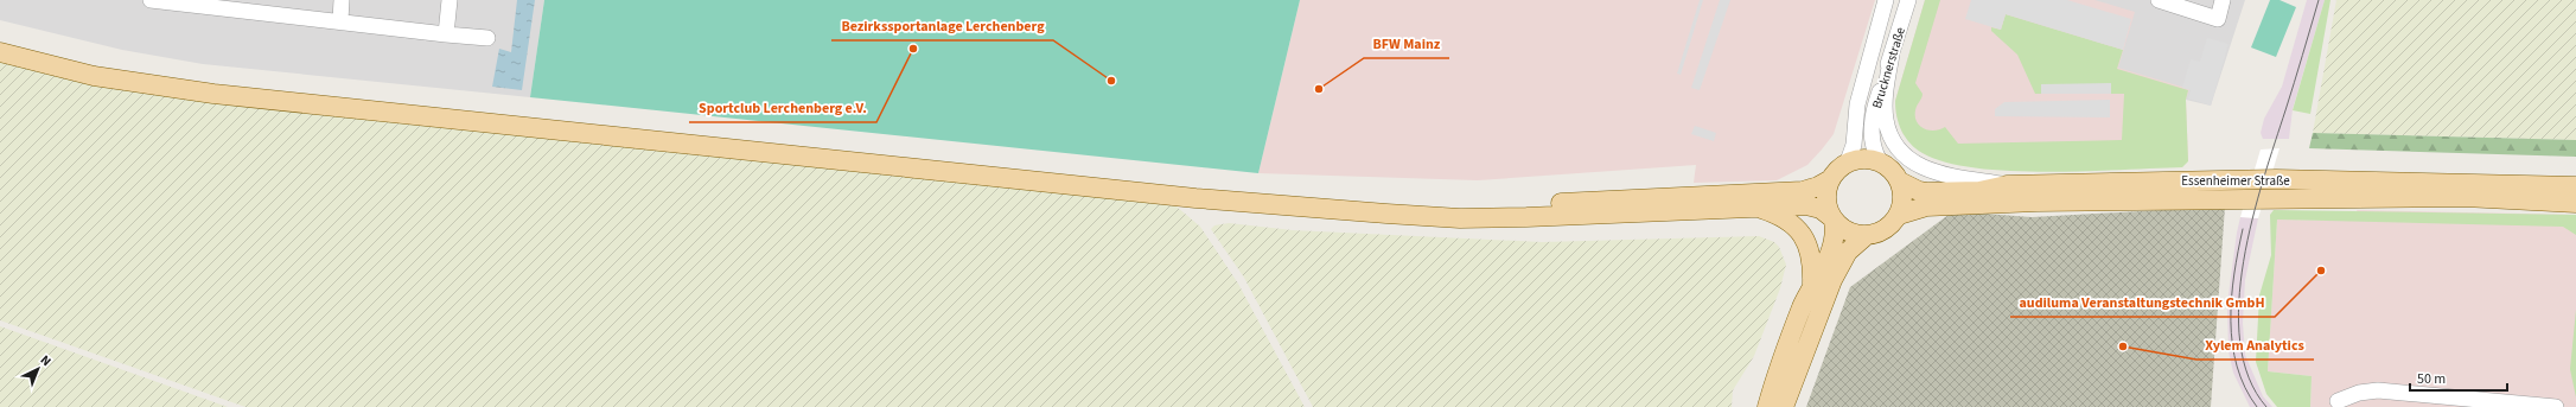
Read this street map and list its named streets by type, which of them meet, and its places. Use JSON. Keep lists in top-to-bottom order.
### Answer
{
  "streets": {
    "main road": ["Essenheimer Straße"],
    "street": ["Brucknerstraße"]
  },
  "crossings": [
    ["Brucknerstraße", "Essenheimer Straße"]
  ],
  "places": [
    "Sportclub Lerchenberg e.V.",
    "Bezirkssportanlage Lerchenberg",
    "BFW Mainz",
    "audiluma Veranstaltungstechnik GmbH",
    "Xylem Analytics"
  ],
  "scale_bar": "50 m",
  "north": "top right"
}
